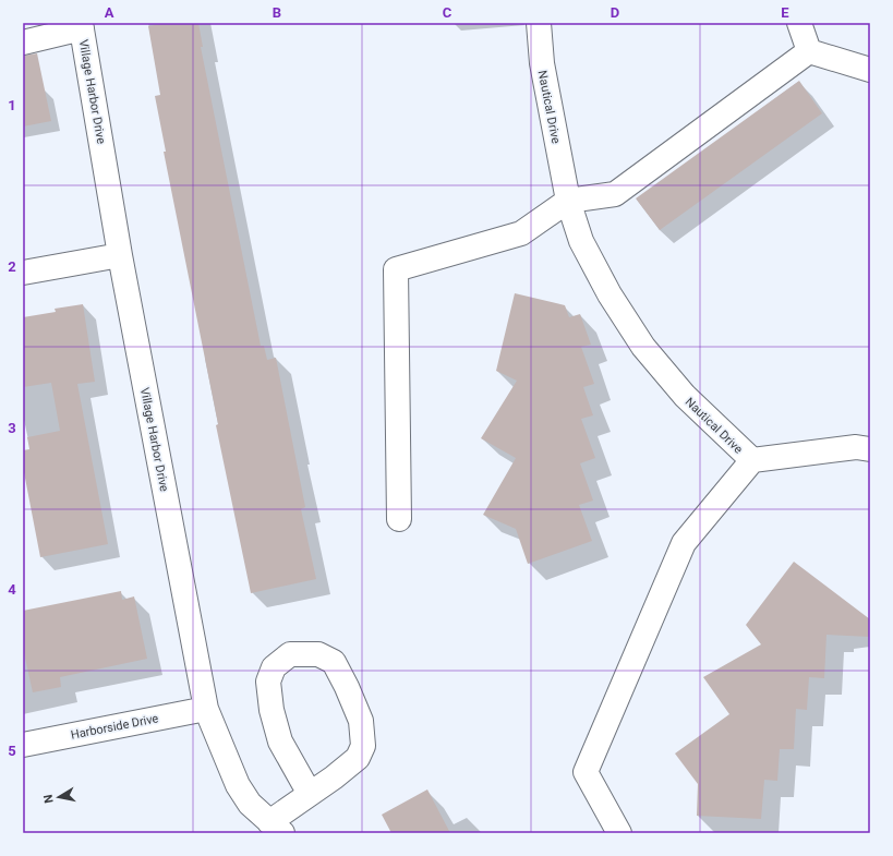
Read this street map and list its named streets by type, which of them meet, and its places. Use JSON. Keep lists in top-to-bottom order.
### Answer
{
  "streets": {
    "street": ["Village Harbor Drive", "Nautical Drive", "Harborside Drive"]
  },
  "crossings": [
    ["Village Harbor Drive", "Harborside Drive"]
  ],
  "north": "left",
  "grid": {
    "columns": [
      "A",
      "B",
      "C",
      "D",
      "E"
    ],
    "rows": [
      "1",
      "2",
      "3",
      "4",
      "5"
    ]
  }
}
